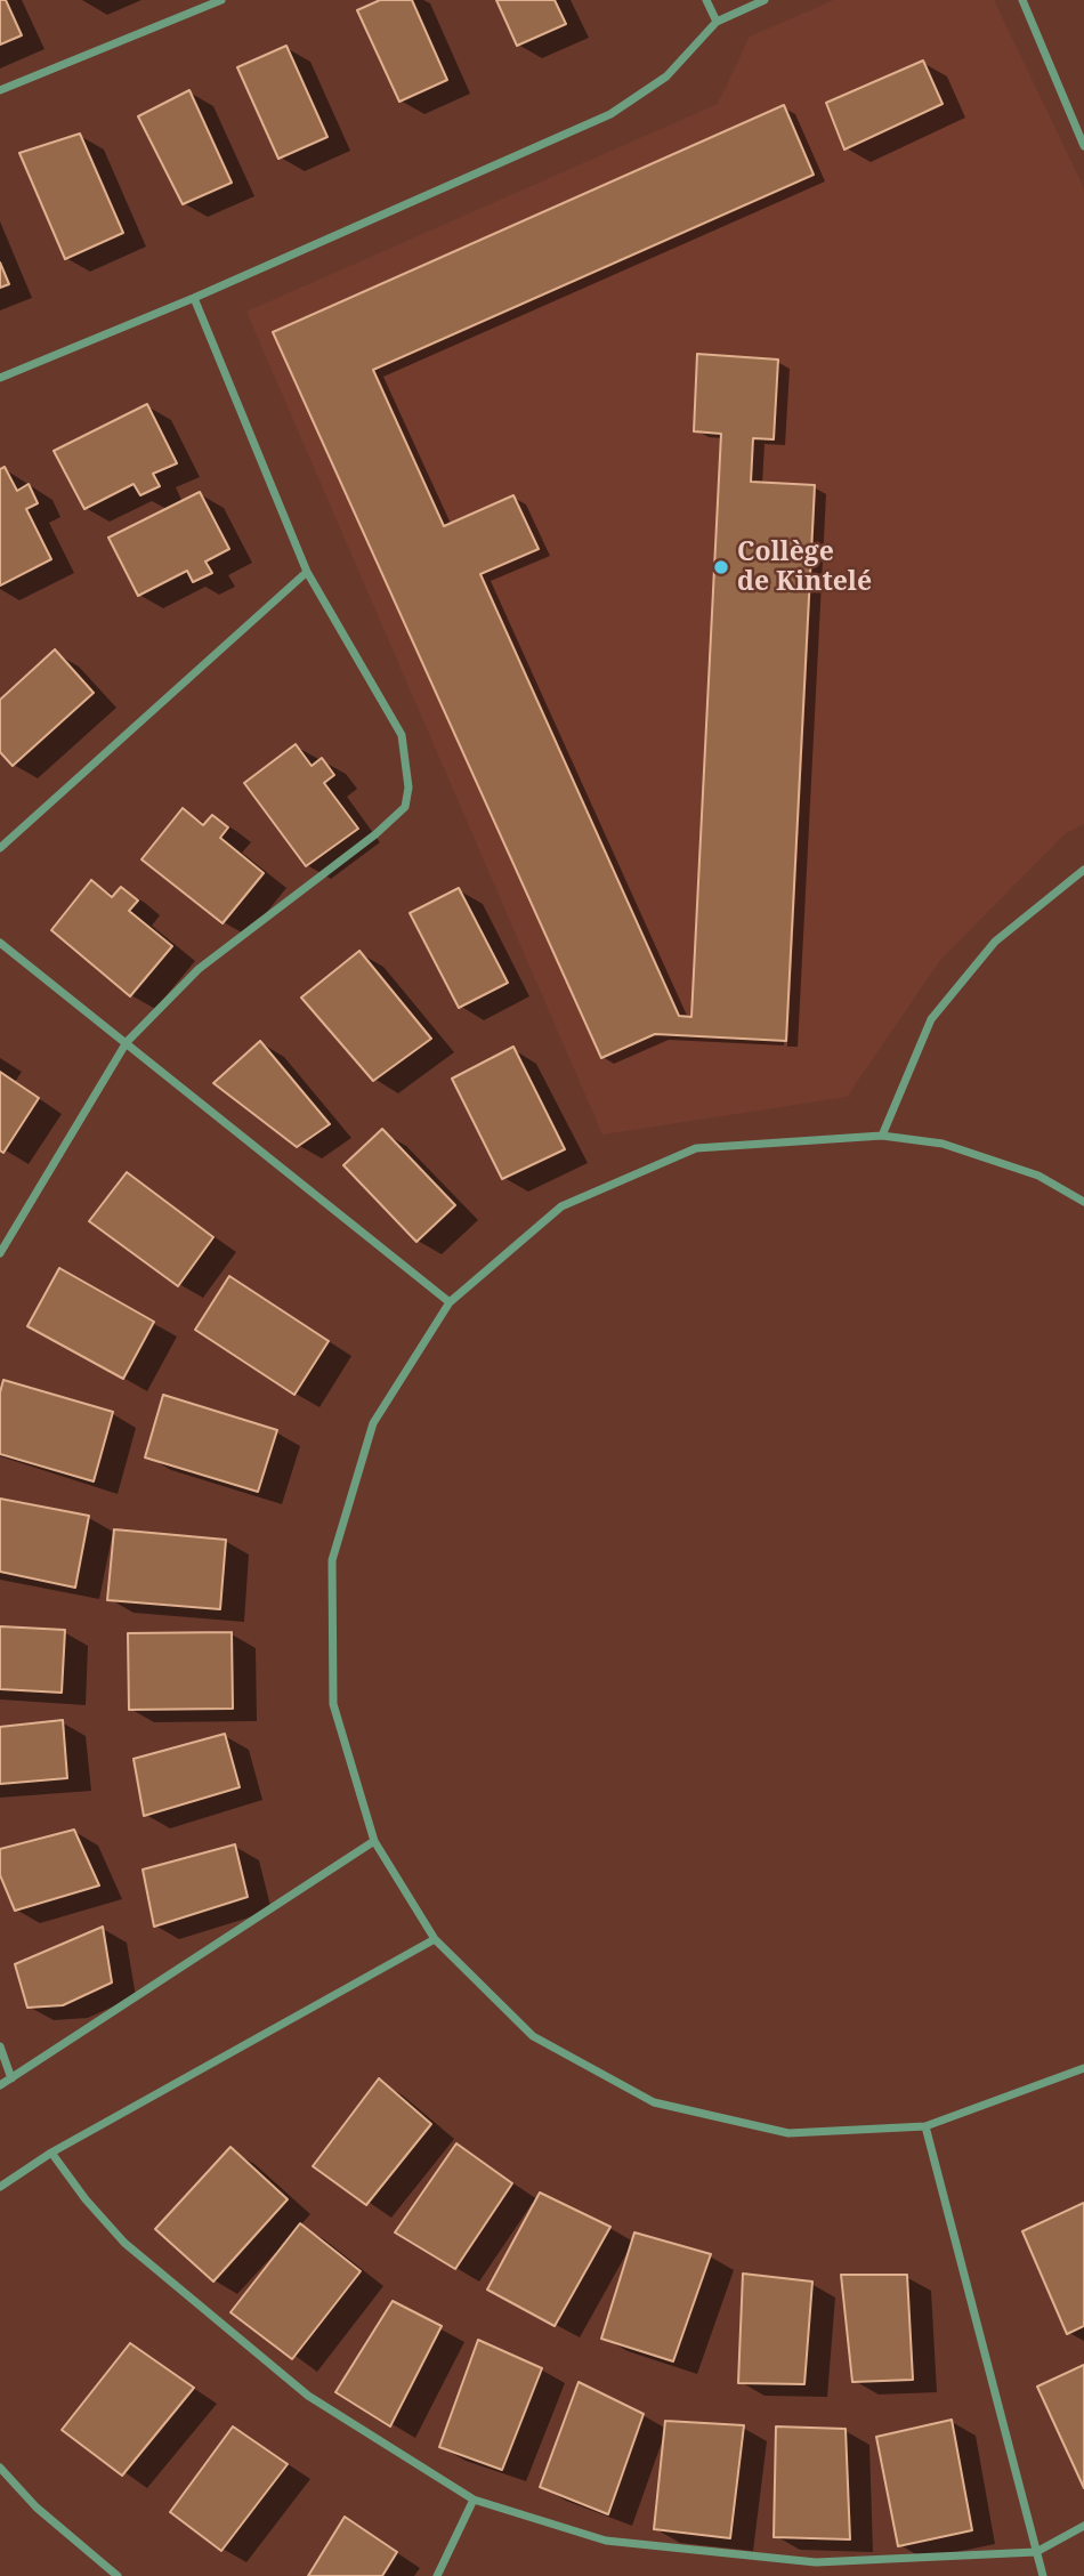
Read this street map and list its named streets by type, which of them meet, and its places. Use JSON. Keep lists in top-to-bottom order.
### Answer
{
  "places": ["Collège de Kintelé"]
}
